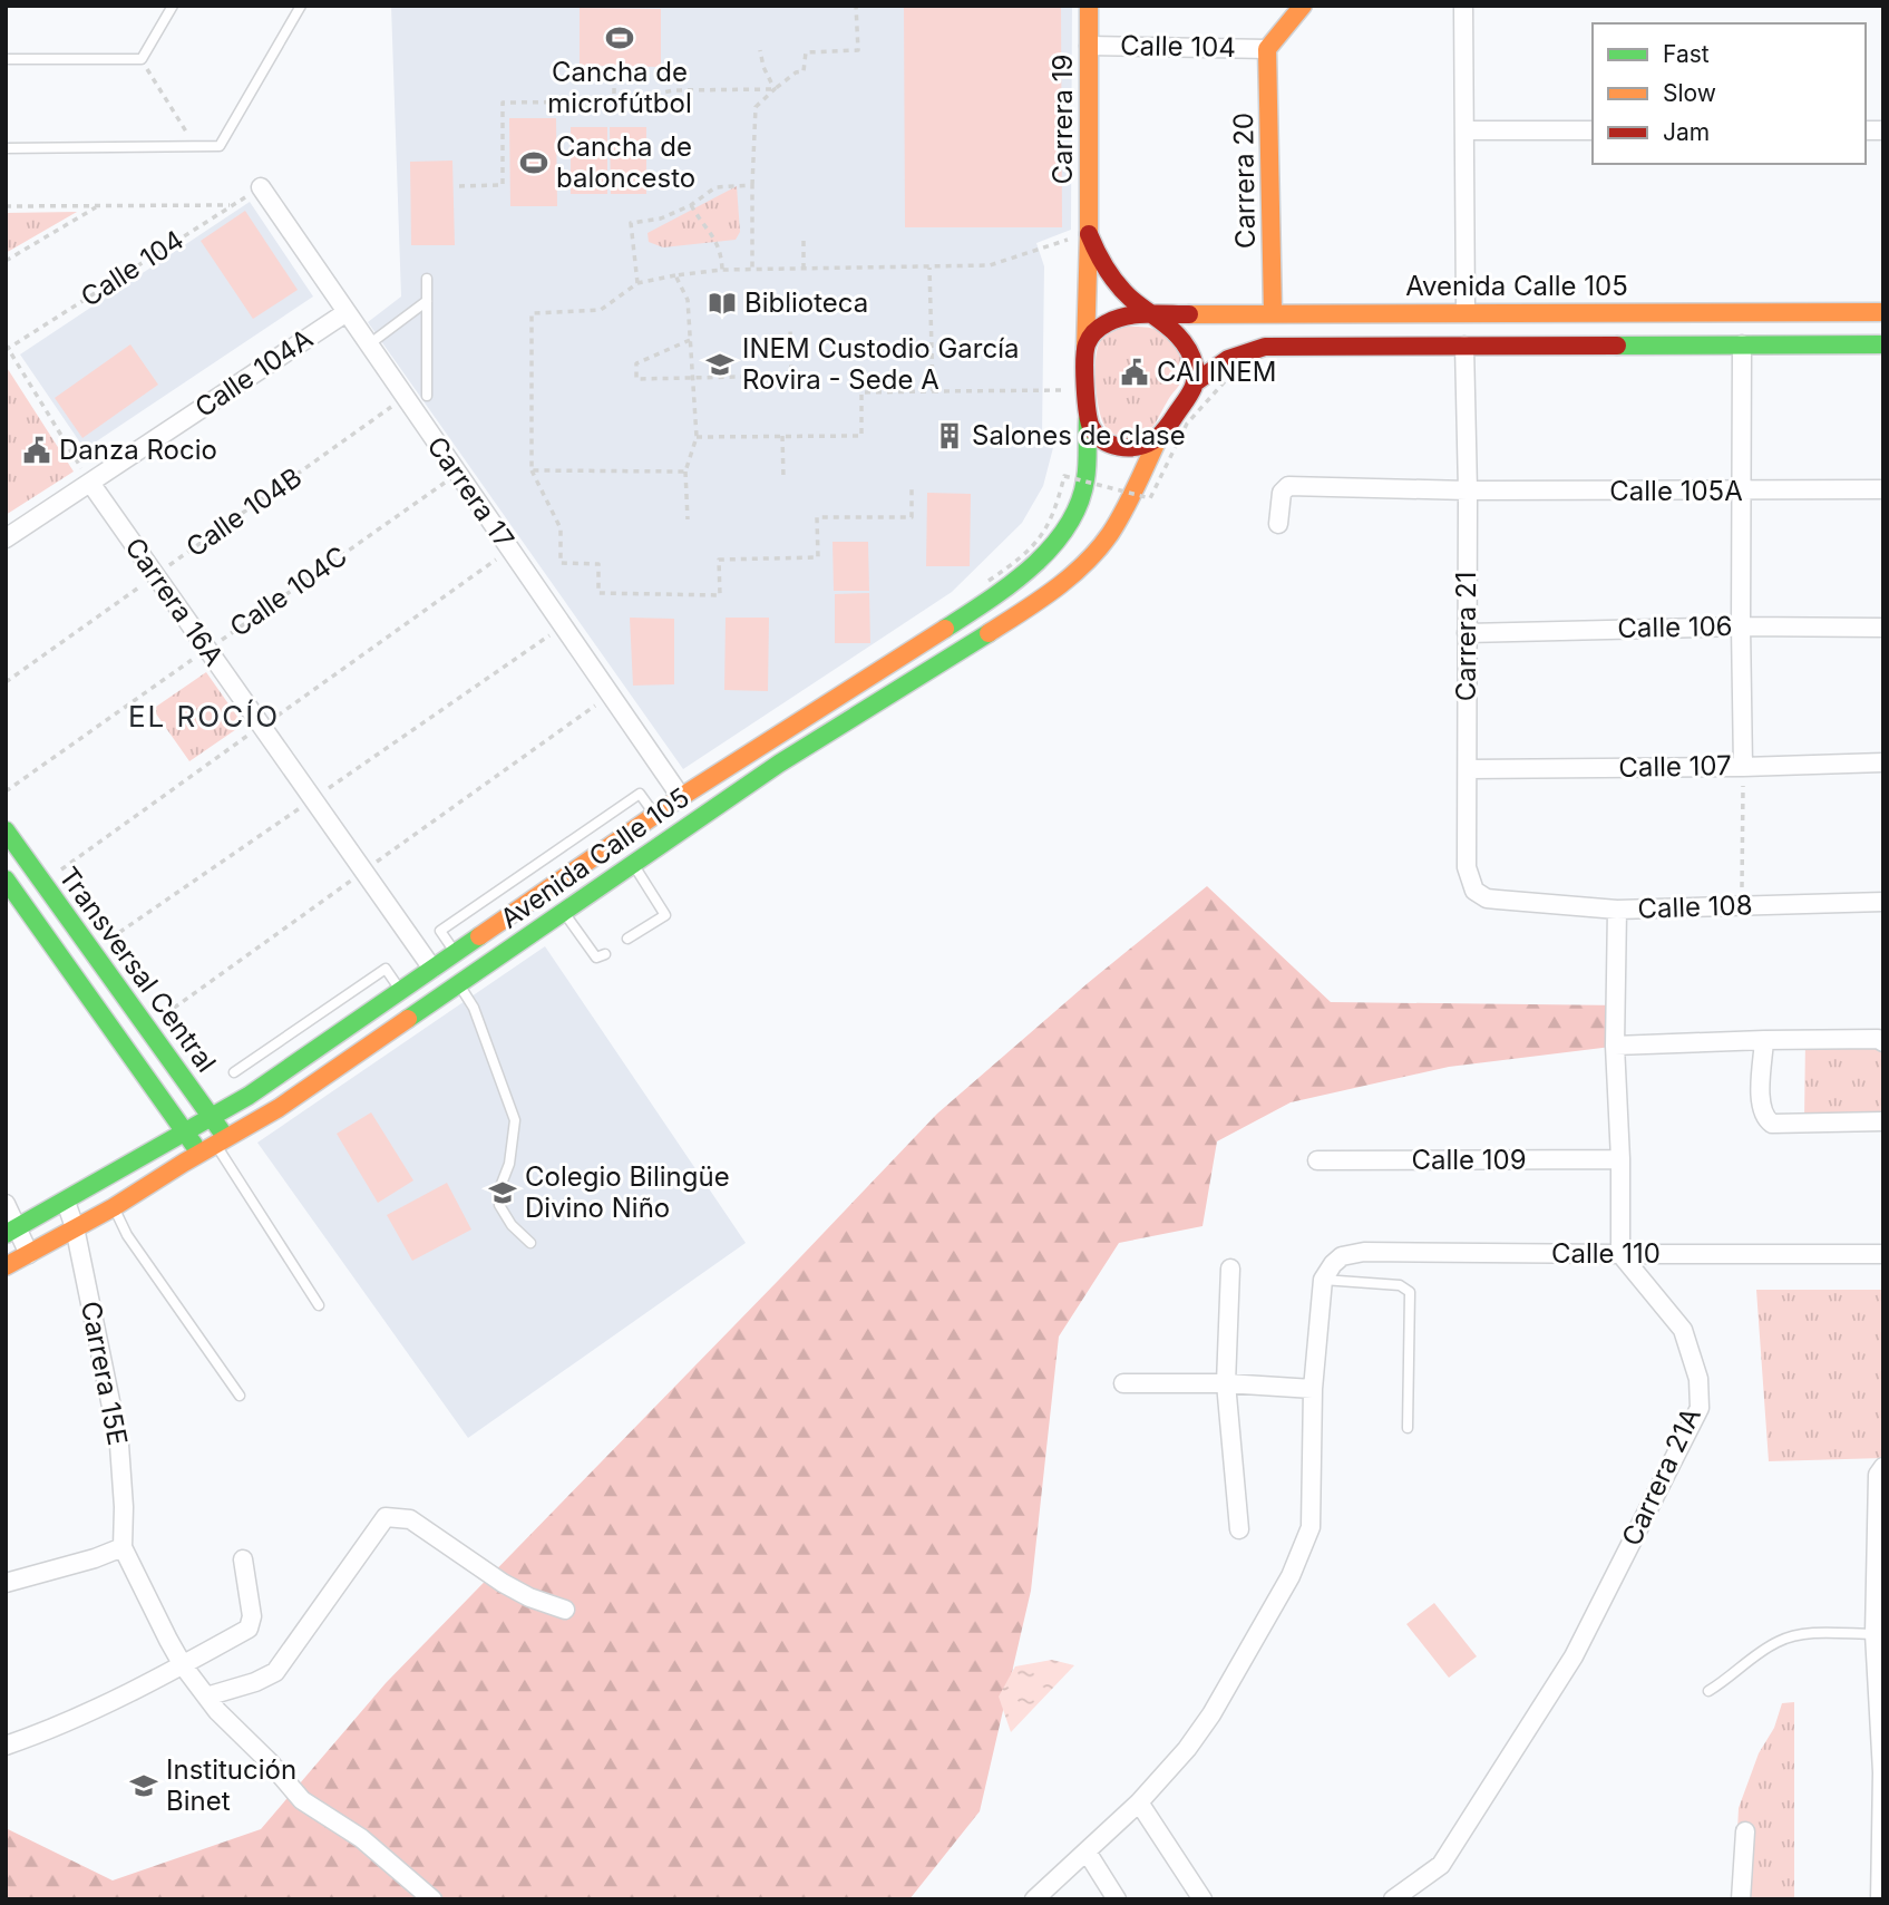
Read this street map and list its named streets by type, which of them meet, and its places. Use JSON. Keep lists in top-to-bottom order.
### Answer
{
  "streets": {
    "main road": [
      "Carrera 19",
      "Carrera 20",
      "Avenida Calle 105",
      "Transversal Central"
    ],
    "street": [
      "Calle 104",
      "Calle 104A",
      "Calle 105A",
      "Carrera 17",
      "Carrera 16A",
      "Calle 106",
      "Carrera 21",
      "Calle 107",
      "Calle 108",
      "Calle 109",
      "Calle 110",
      "Carrera 15E",
      "Carrera 21A"
    ],
    "path": ["Calle 104B", "Calle 104C"]
  },
  "crossings": [
    ["Calle 104", "Carrera 19"],
    ["Calle 104", "Carrera 20"],
    ["Calle 104", "Carrera 17"],
    ["Carrera 19", "Avenida Calle 105"],
    ["Carrera 20", "Avenida Calle 105"],
    ["Avenida Calle 105", "Carrera 17"],
    ["Avenida Calle 105", "Carrera 16A"],
    ["Avenida Calle 105", "Transversal Central"],
    ["Avenida Calle 105", "Carrera 15E"],
    ["Calle 104A", "Carrera 17"],
    ["Calle 104A", "Carrera 16A"],
    ["Calle 105A", "Carrera 21"],
    ["Carrera 17", "Calle 104B"],
    ["Carrera 17", "Calle 104C"],
    ["Calle 104B", "Carrera 16A"],
    ["Calle 104C", "Carrera 16A"],
    ["Calle 106", "Carrera 21"],
    ["Carrera 21", "Calle 107"],
    ["Carrera 21", "Calle 108"],
    ["Calle 110", "Carrera 21A"]
  ],
  "districts": ["EL ROCÍO"],
  "places": {
    "sports": ["Cancha de microfútbol", "Cancha de baloncesto"],
    "library": ["Biblioteca"],
    "school or university": ["INEM Custodio García Rovira - Sede A", "Colegio Bilingüe Divino Niño", "Institución Binet"],
    "public building": ["CAI INEM", "Danza Rocio"],
    "building": ["Salones de clase"]
  },
  "legend": ["Fast", "Slow", "Jam"]
}
